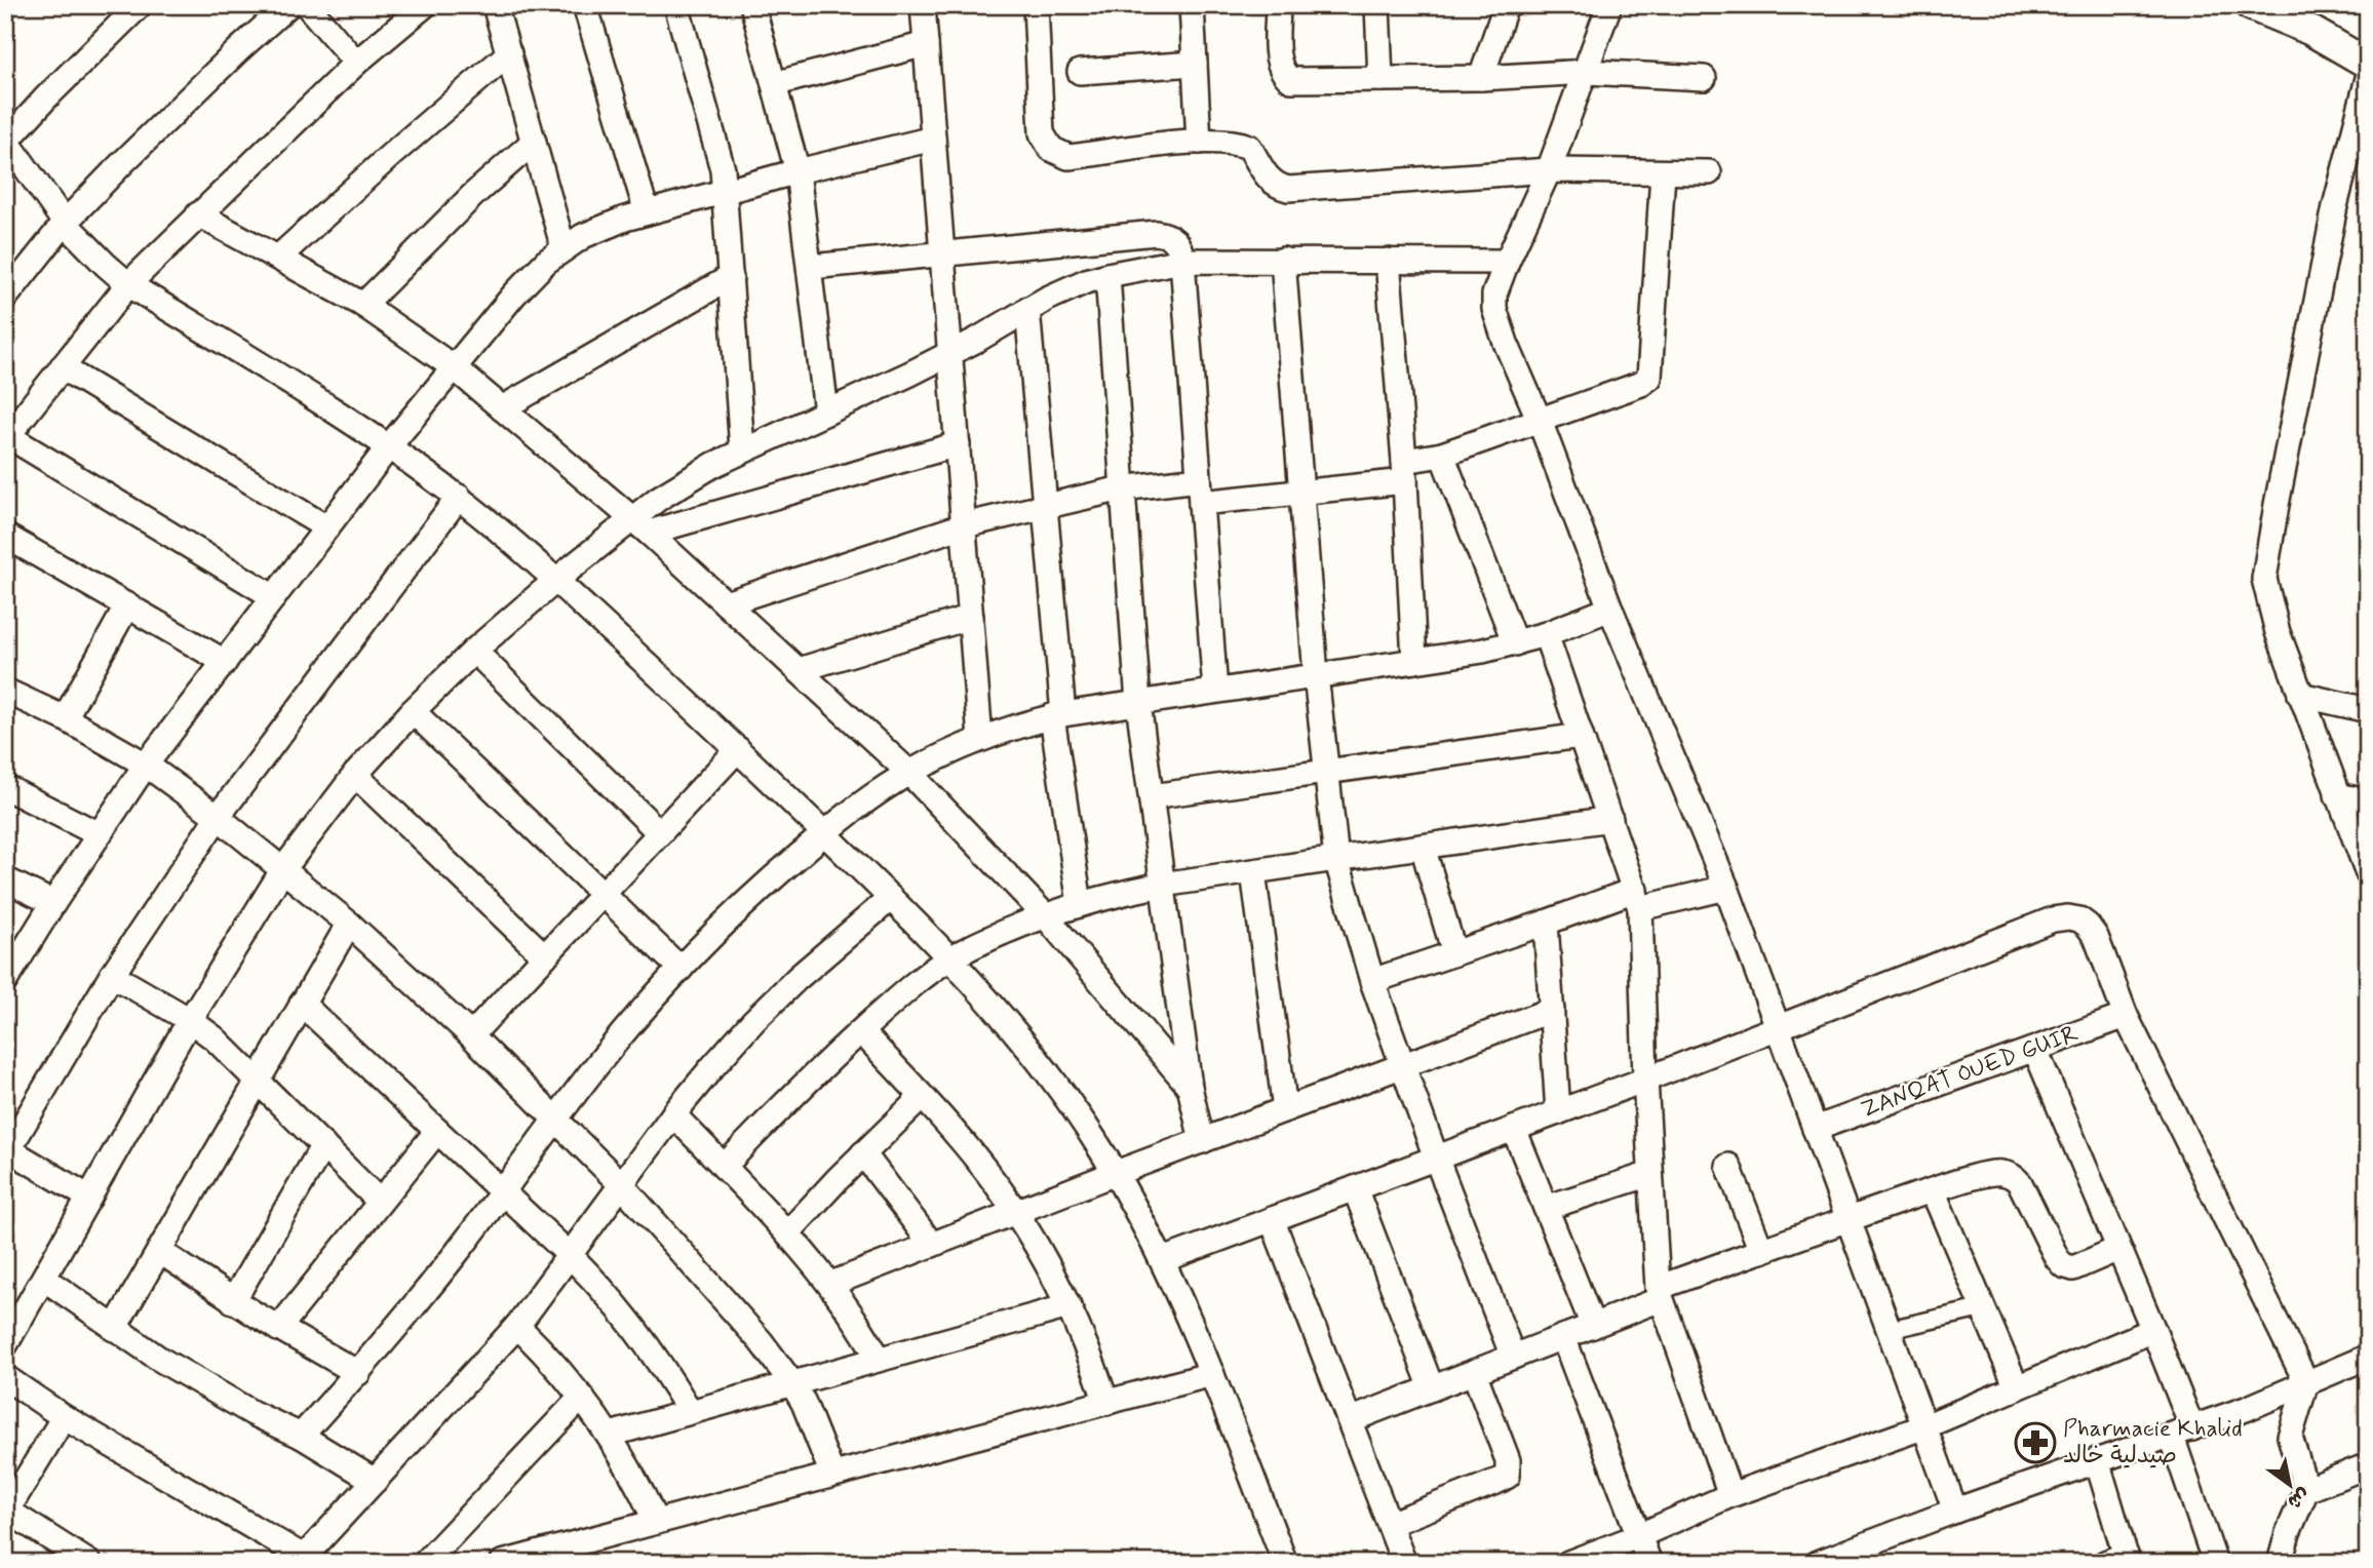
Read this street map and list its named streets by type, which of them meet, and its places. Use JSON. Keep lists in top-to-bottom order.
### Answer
{
  "streets": {
    "street": ["ZANQAT OUED GUIR"]
  },
  "places": {
    "pharmacy": ["Pharmacie Khalid صيدلية خالد"]
  },
  "north": "bottom right"
}
